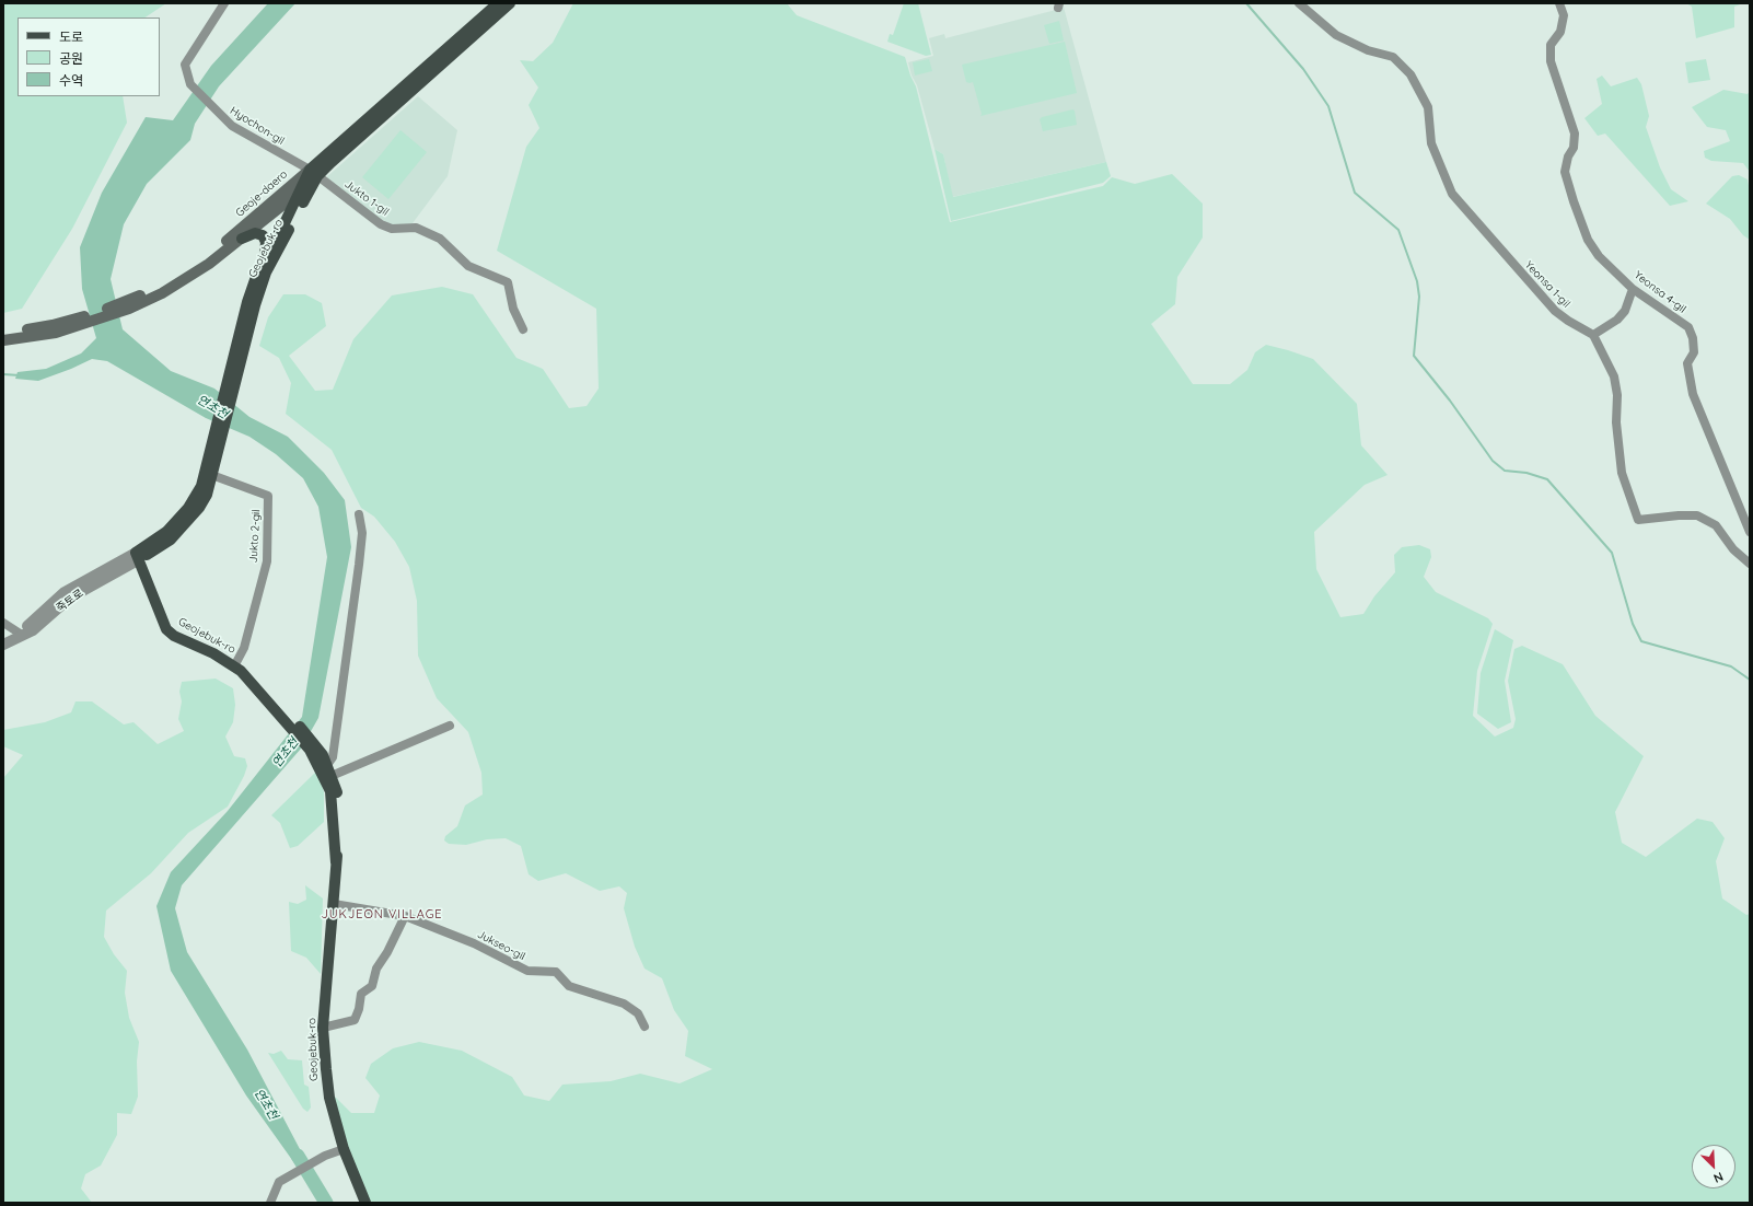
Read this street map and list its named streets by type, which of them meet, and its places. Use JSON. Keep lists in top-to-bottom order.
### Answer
{
  "streets": {
    "main road": ["Geoje-daero", "Geojebuk-ro"],
    "street": [
      "Hyochon-gil",
      "Jukto 1-gil",
      "Yeonsa 1-gil",
      "Yeonsa 4-gil",
      "Jukto 2-gil",
      "죽토로",
      "Jukseo-gil"
    ]
  },
  "crossings": [
    ["Hyochon-gil", "Geoje-daero"],
    ["Hyochon-gil", "Jukto 1-gil"],
    ["Hyochon-gil", "Geojebuk-ro"],
    ["Geoje-daero", "Jukto 1-gil"],
    ["Geoje-daero", "Geojebuk-ro"],
    ["Jukto 1-gil", "Geojebuk-ro"],
    ["Geojebuk-ro", "Jukto 2-gil"],
    ["Geojebuk-ro", "죽토로"],
    ["Geojebuk-ro", "Jukseo-gil"]
  ],
  "districts": ["JUKJEON VILLAGE"],
  "water": ["연초천"],
  "legend": ["도로", "공원", "수역"],
  "north": "bottom right"
}
